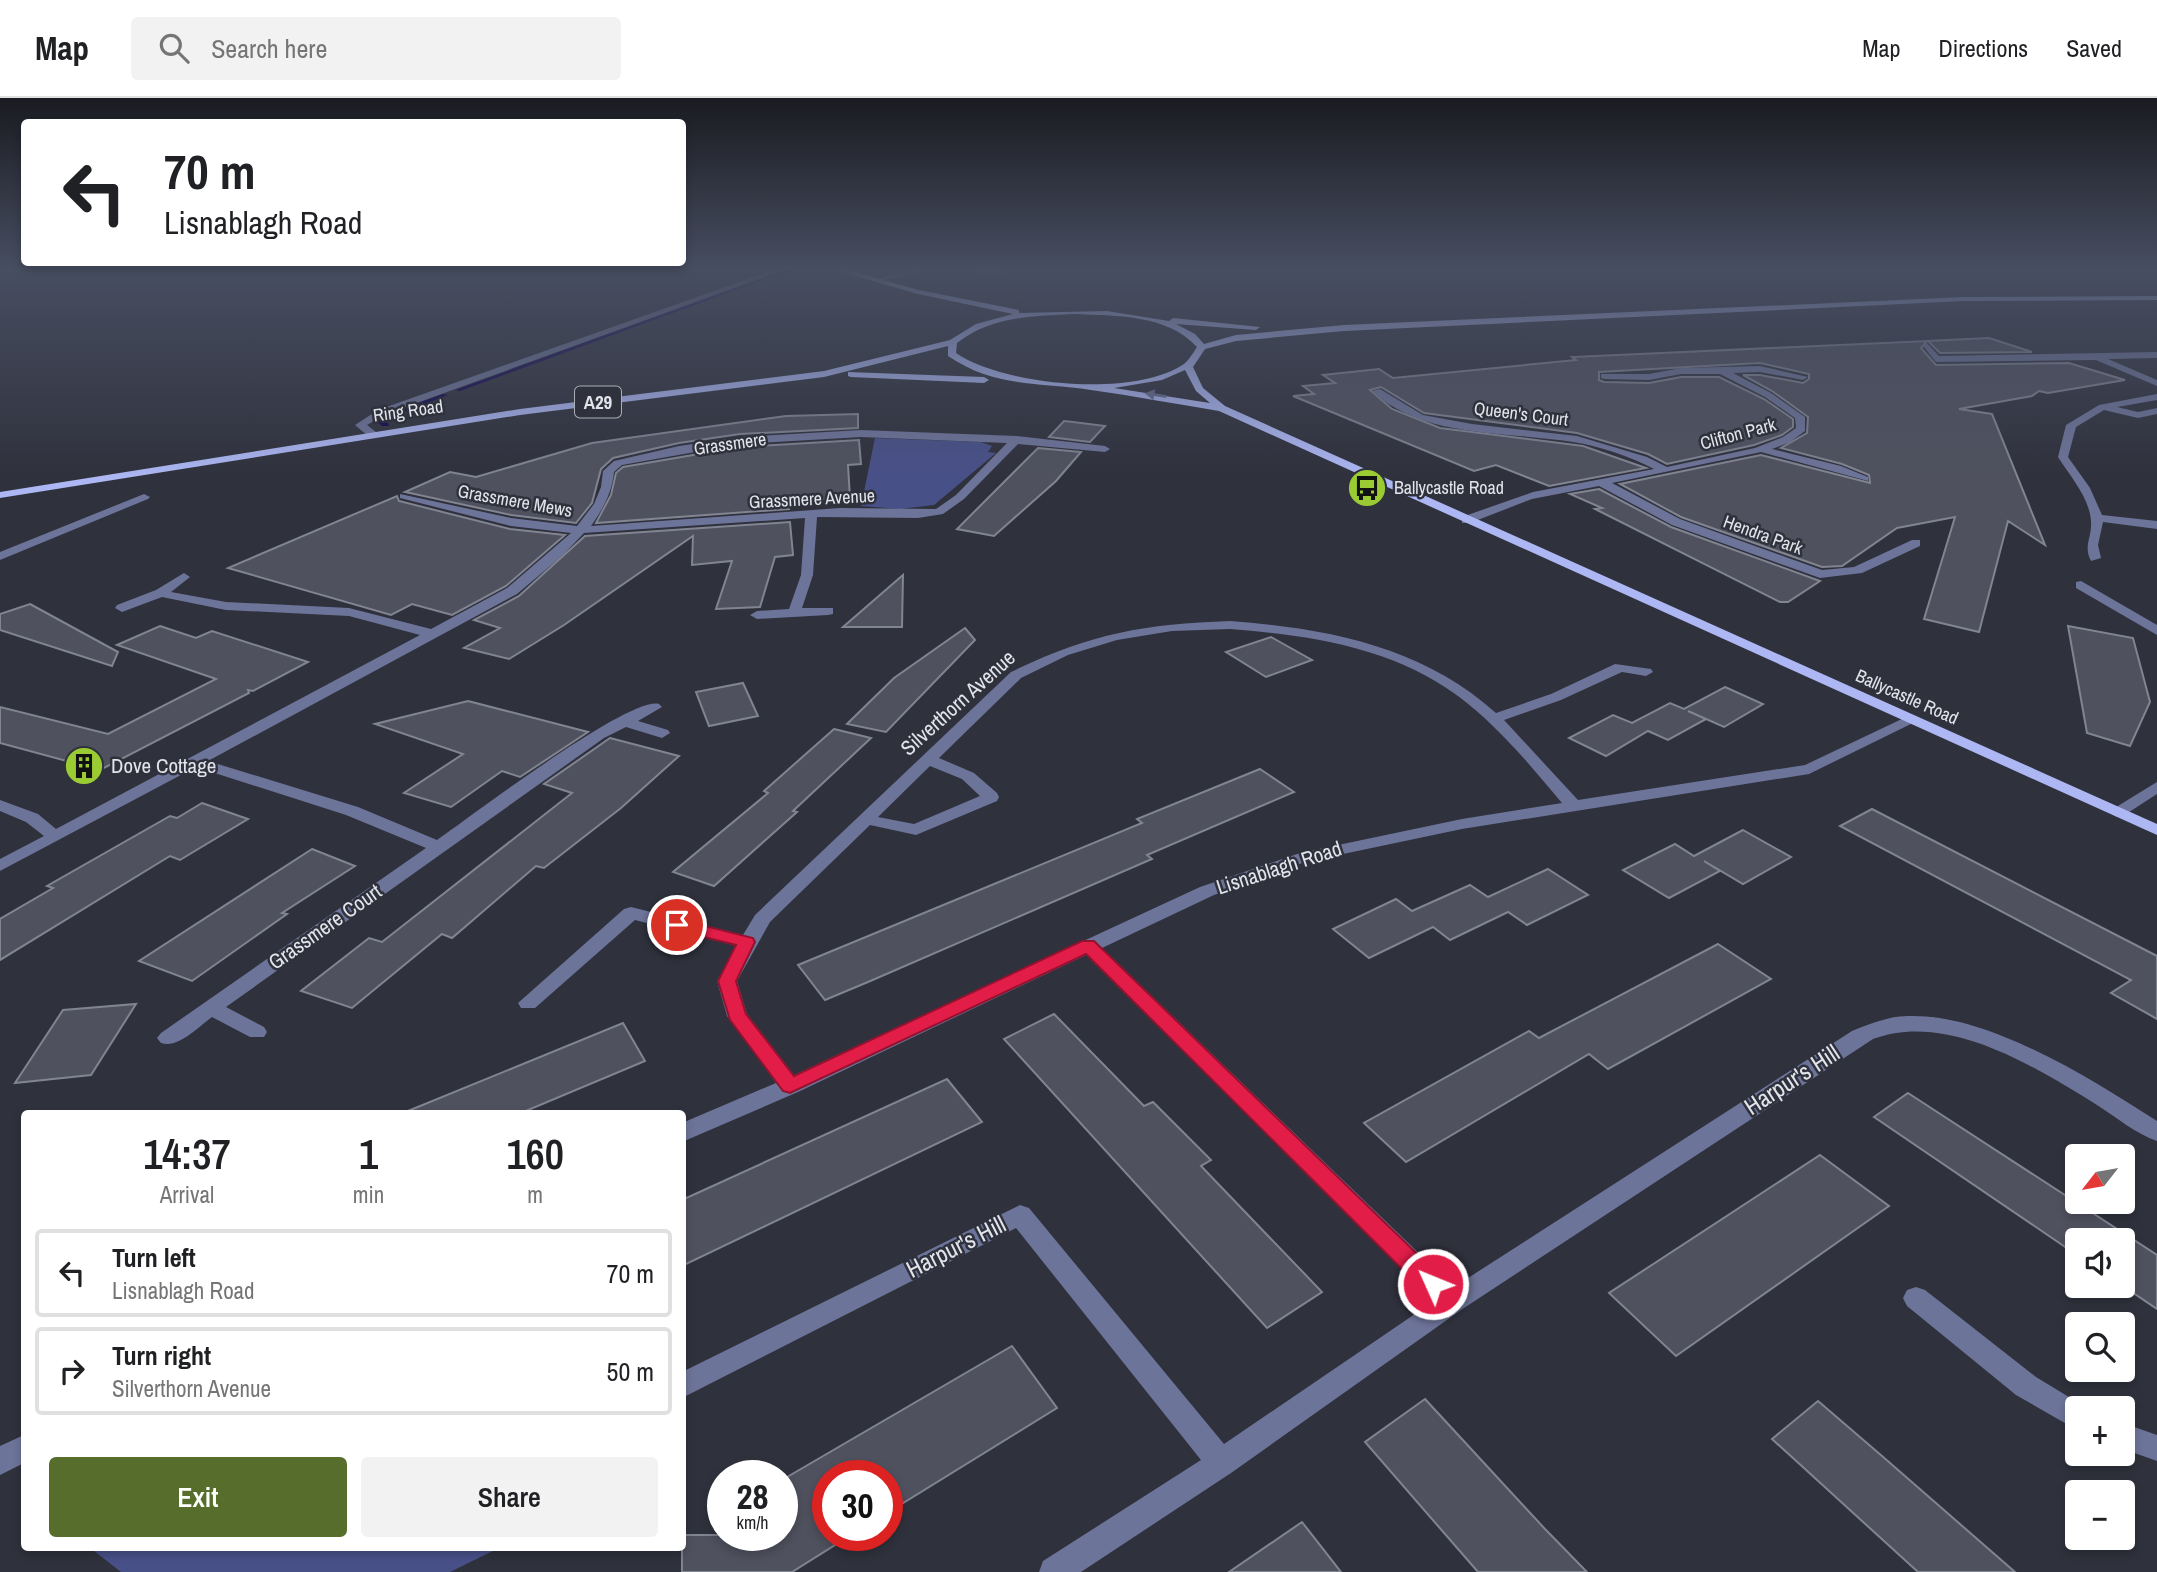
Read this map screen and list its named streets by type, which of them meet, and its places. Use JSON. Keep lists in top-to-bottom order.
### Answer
{
  "streets": {
    "main road": ["A29", "Ring Road", "Ballycastle Road"],
    "street": [
      "Queen's Court",
      "Clifton Park",
      "Grassmere",
      "Grassmere Avenue",
      "Grassmere Mews",
      "Hendra Park",
      "Silverthorn Avenue",
      "Lisnablagh Road",
      "Grassmere Court",
      "Harpur's Hill"
    ]
  },
  "crossings": [
    ["A29", "Ring Road"],
    ["A29", "Ballycastle Road"],
    ["Queen's Court", "Clifton Park"],
    ["Clifton Park", "Hendra Park"],
    ["Clifton Park", "Ballycastle Road"],
    ["Grassmere", "Grassmere Avenue"],
    ["Grassmere", "Grassmere Mews"],
    ["Grassmere Avenue", "Grassmere Mews"],
    ["Ballycastle Road", "Lisnablagh Road"],
    ["Silverthorn Avenue", "Lisnablagh Road"]
  ],
  "places": {
    "bus stop": ["Ballycastle Road"],
    "building": ["Dove Cottage"]
  },
  "north": "bottom left",
  "page": {
    "header": "Map",
    "search": "Search here",
    "nav": ["Map", "Directions", "Saved"],
    "turn": ["70 m", "Lisnablagh Road"],
    "eta": [
      "14:37",
      "Arrival",
      "1",
      "min",
      "160",
      "m"
    ],
    "map_buttons": ["+", "−"],
    "list": [
      {
        "name": "Turn left",
        "note": "Lisnablagh Road",
        "value": "70 m"
      },
      {
        "name": "Turn right",
        "note": "Silverthorn Avenue",
        "value": "50 m"
      }
    ],
    "buttons": ["Exit", "Share"],
    "speed": "28 km/h",
    "limit": "30"
  }
}
